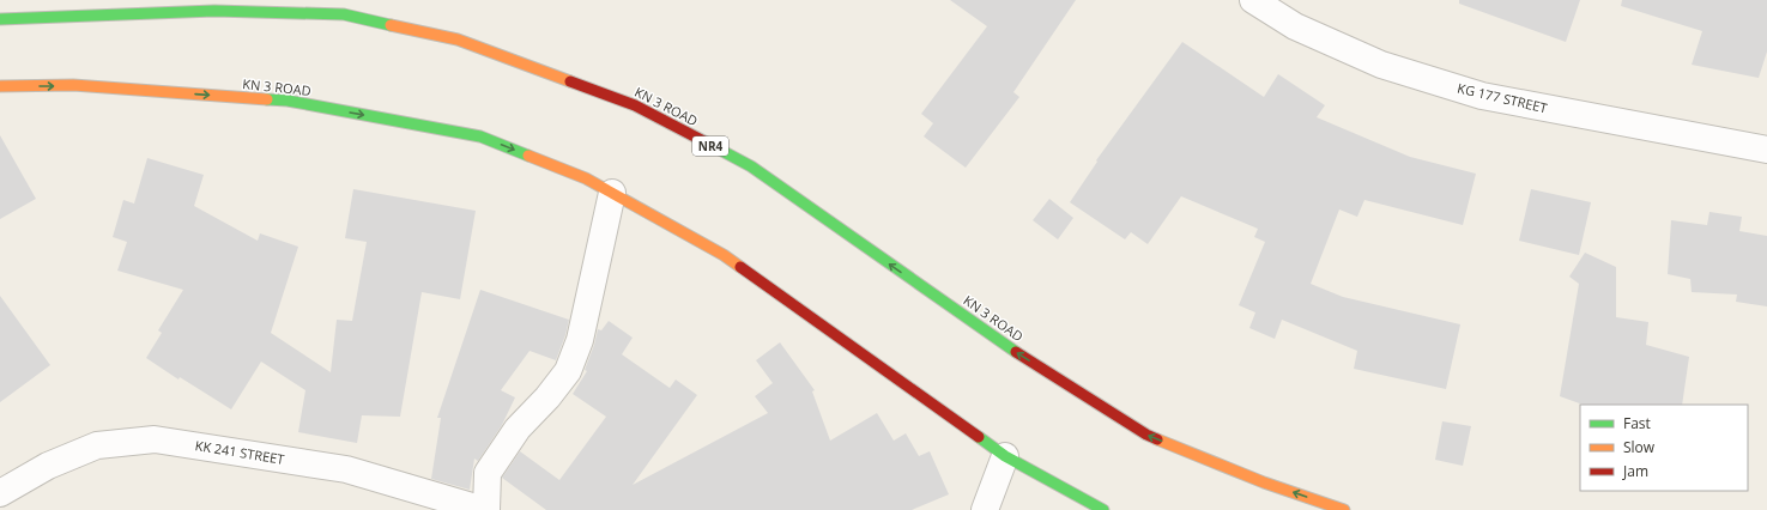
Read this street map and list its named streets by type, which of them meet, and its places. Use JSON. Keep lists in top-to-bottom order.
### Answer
{
  "streets": {
    "highway": ["KN 3 ROAD", "NR4"],
    "street": ["KG 177 STREET", "KK 241 STREET"]
  },
  "legend": ["Fast", "Slow", "Jam"]
}
